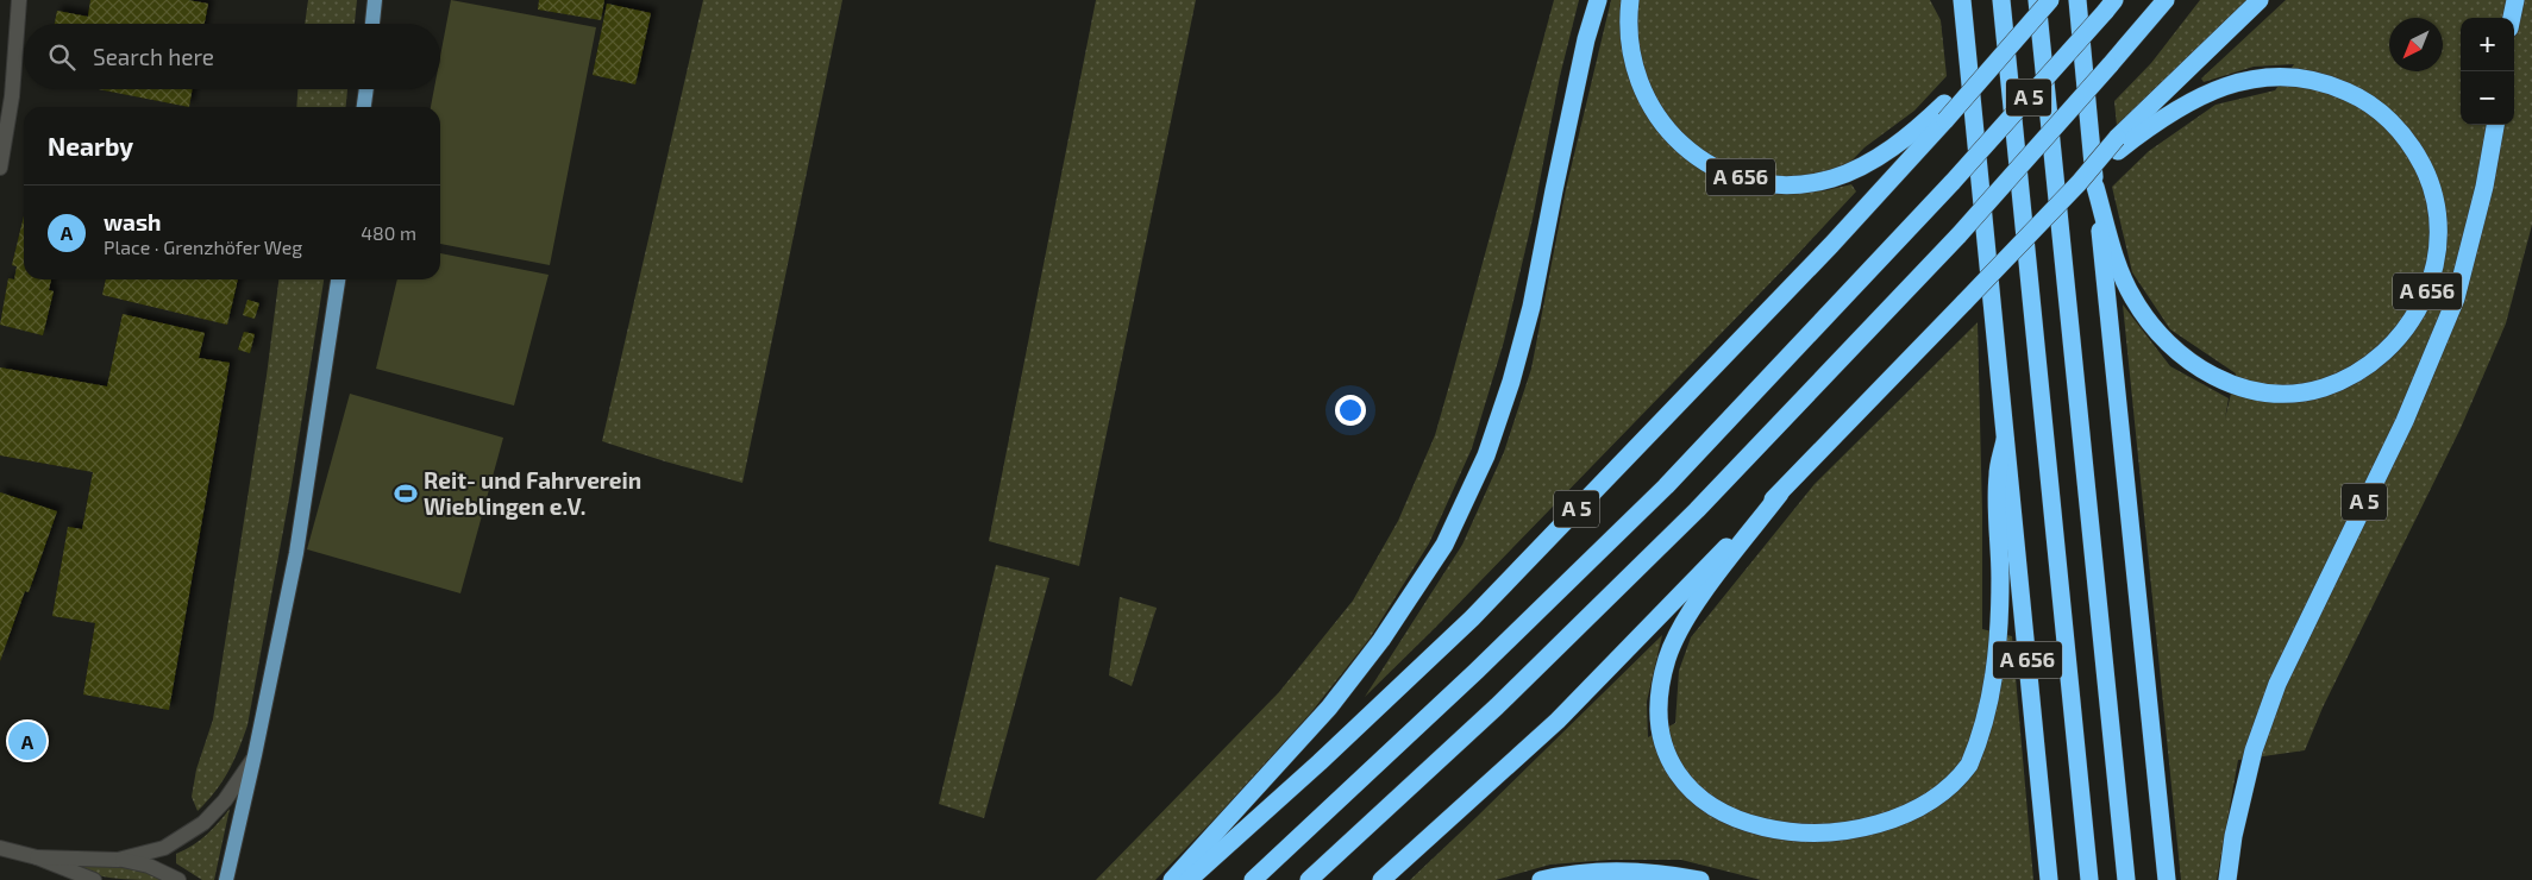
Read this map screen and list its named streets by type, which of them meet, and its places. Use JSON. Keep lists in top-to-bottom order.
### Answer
{
  "streets": {
    "highway": ["A 5", "A 656"]
  },
  "crossings": [
    ["A 5", "A 656"]
  ],
  "places": {
    "sports": ["Reit- und Fahrverein Wieblingen e.V."]
  },
  "north": "bottom left",
  "page": {
    "map_buttons": ["+", "−"],
    "search": "Search here",
    "heading": "Nearby",
    "list": [
      {
        "mark": "A",
        "name": "wash",
        "note": "Place · Grenzhöfer Weg",
        "value": "480 m"
      }
    ],
    "pins": "A"
  }
}
